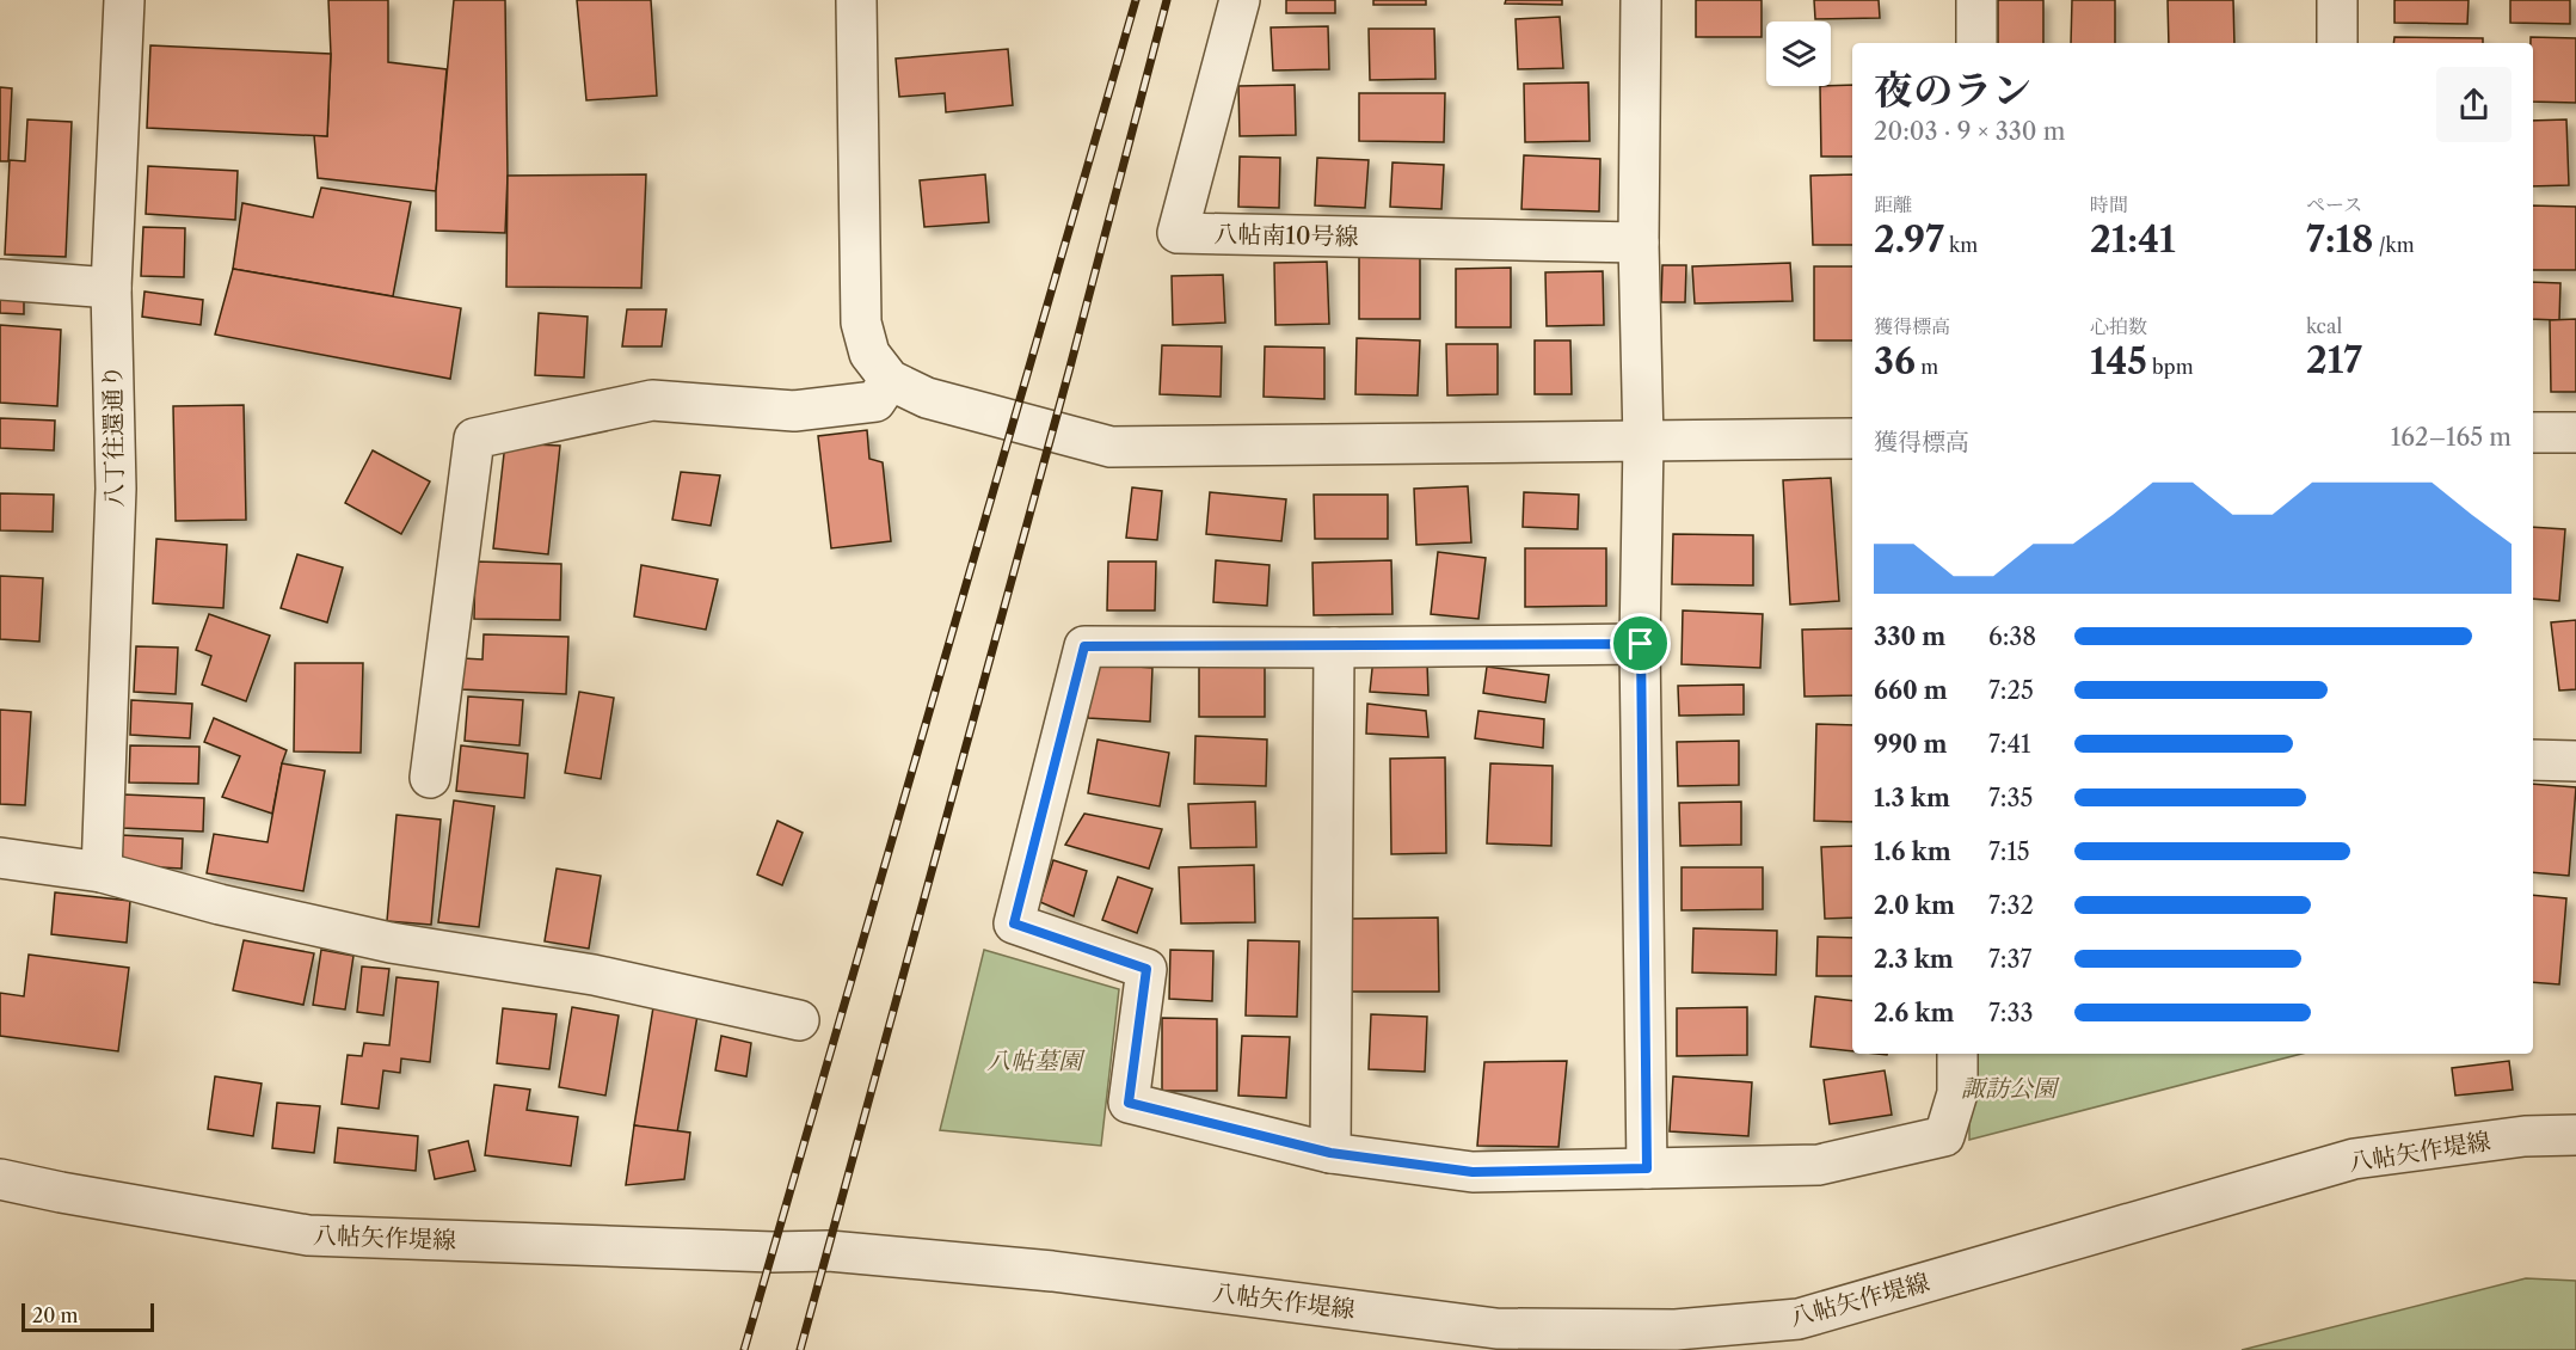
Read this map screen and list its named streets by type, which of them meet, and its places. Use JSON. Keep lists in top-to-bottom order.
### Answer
{
  "streets": {
    "street": ["八帖南10号線", "八丁往還通り", "八帖矢作堤線"]
  },
  "parks": ["八帖墓園", "諏訪公園"],
  "scale_bar": "20 m",
  "page": {
    "heading": ["夜のラン", "20:03 · 9 × 330 m"],
    "stats": [
      ["距離", "2.97 km"],
      ["時間", "21:41"],
      ["ペース", "7:18 /km"],
      ["獲得標高", "36 m"],
      ["心拍数", "145 bpm"],
      ["kcal", "217"]
    ],
    "chart": ["獲得標高", "162–165 m"],
    "list": [
      {
        "name": "330 m",
        "note": "6:38"
      },
      {
        "name": "660 m",
        "note": "7:25"
      },
      {
        "name": "990 m",
        "note": "7:41"
      },
      {
        "name": "1.3 km",
        "note": "7:35"
      },
      {
        "name": "1.6 km",
        "note": "7:15"
      },
      {
        "name": "2.0 km",
        "note": "7:32"
      },
      {
        "name": "2.3 km",
        "note": "7:37"
      },
      {
        "name": "2.6 km",
        "note": "7:33"
      }
    ],
    "scale": "20 m"
  }
}
